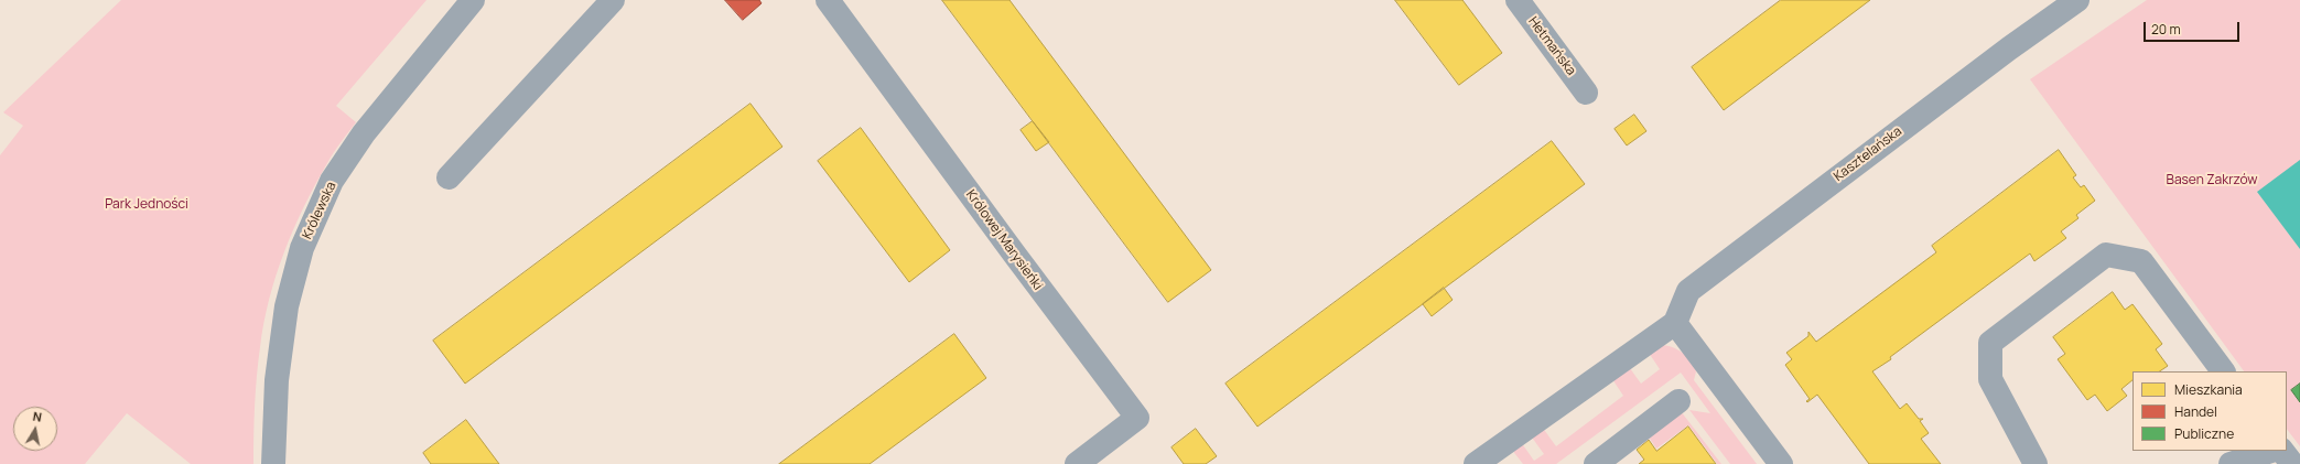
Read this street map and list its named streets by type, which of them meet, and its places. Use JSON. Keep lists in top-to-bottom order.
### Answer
{
  "streets": {
    "street": [
      "Hetmańska",
      "Kasztelańska",
      "Królewska",
      "Królowej Marysieńki"
    ]
  },
  "parks": ["Basen Zakrzów", "Park Jedności"],
  "legend": ["Mieszkania", "Handel", "Publiczne"],
  "scale_bar": "20 m",
  "north": "top"
}
